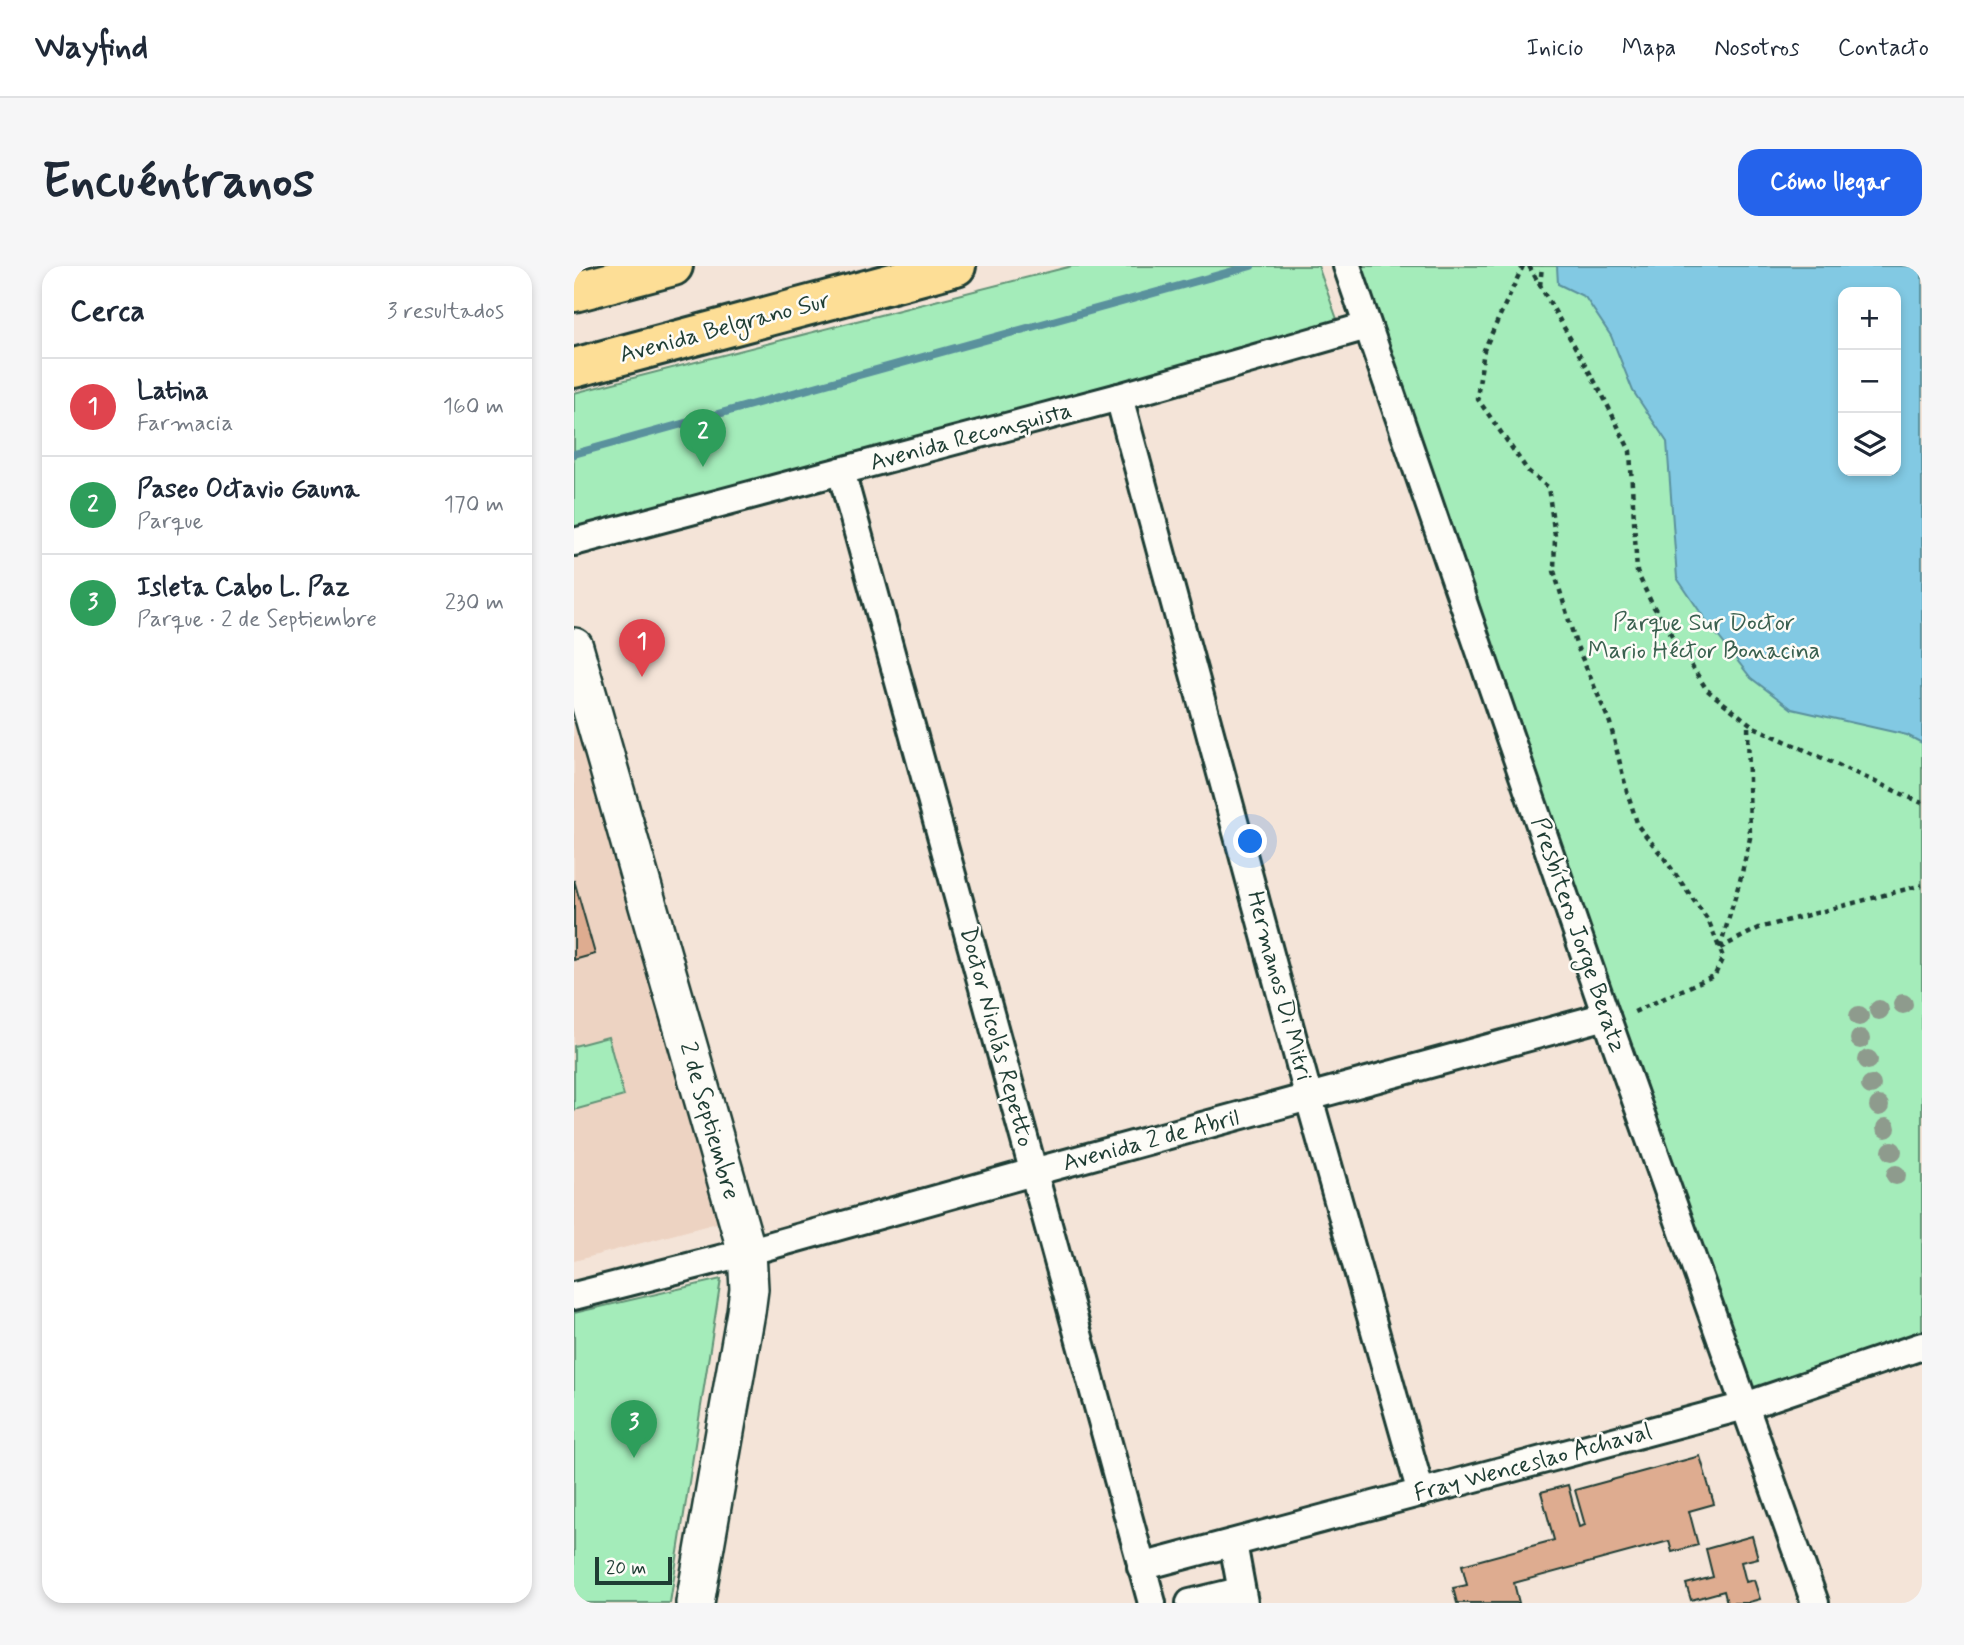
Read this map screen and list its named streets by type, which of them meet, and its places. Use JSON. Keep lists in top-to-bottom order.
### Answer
{
  "streets": {
    "highway": ["Avenida Belgrano Sur"],
    "main road": ["2 de Septiembre"],
    "street": [
      "Avenida Reconquista",
      "Presbítero Jorge Beratz",
      "Hermanos Di Mitri",
      "Doctor Nicolás Repetto",
      "Avenida 2 de Abril",
      "Fray Wenceslao Achaval"
    ]
  },
  "crossings": [
    ["Avenida Reconquista", "Presbítero Jorge Beratz"],
    ["Avenida Reconquista", "Hermanos Di Mitri"],
    ["Avenida Reconquista", "Doctor Nicolás Repetto"],
    ["Presbítero Jorge Beratz", "Avenida 2 de Abril"],
    ["Presbítero Jorge Beratz", "Fray Wenceslao Achaval"],
    ["Hermanos Di Mitri", "Avenida 2 de Abril"],
    ["Hermanos Di Mitri", "Fray Wenceslao Achaval"],
    ["Doctor Nicolás Repetto", "Avenida 2 de Abril"],
    ["Doctor Nicolás Repetto", "Fray Wenceslao Achaval"],
    ["2 de Septiembre", "Avenida 2 de Abril"]
  ],
  "parks": ["Parque Sur Doctor Mario Héctor Bonacina"],
  "scale_bar": "20 m",
  "page": {
    "header": "Wayfind",
    "nav": [
      "Inicio",
      "Mapa",
      "Nosotros",
      "Contacto"
    ],
    "buttons": "Cómo llegar",
    "title": "Encuéntranos",
    "heading": ["Cerca", "3 resultados"],
    "map_buttons": ["+", "−"],
    "list": [
      {
        "mark": "1",
        "name": "Latina",
        "note": "Farmacia",
        "value": "160 m"
      },
      {
        "mark": "2",
        "name": "Paseo Octavio Gauna",
        "note": "Parque",
        "value": "170 m"
      },
      {
        "mark": "3",
        "name": "Isleta Cabo L. Paz",
        "note": "Parque · 2 de Septiembre",
        "value": "230 m"
      }
    ],
    "pins": ["2", "1", "3"],
    "scale": "20 m"
  }
}
